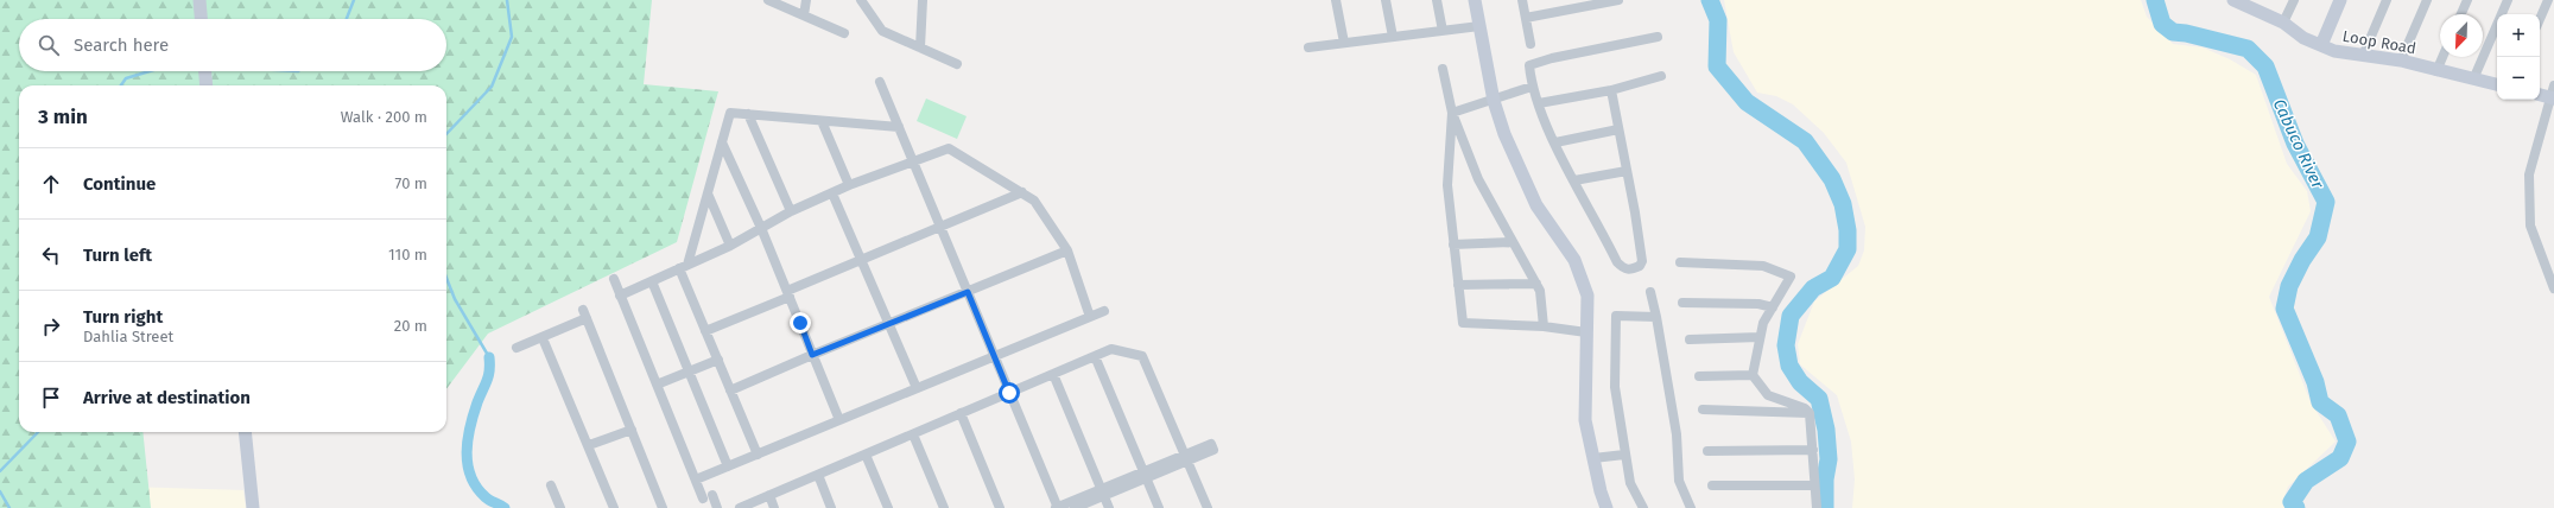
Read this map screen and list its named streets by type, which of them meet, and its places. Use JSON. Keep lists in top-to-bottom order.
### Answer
{
  "streets": {
    "street": ["Loop Road"]
  },
  "water": ["Cabuco River"],
  "north": "bottom left",
  "page": {
    "map_buttons": ["+", "−"],
    "search": "Search here",
    "heading": ["3 min", "Walk · 200 m"],
    "list": [
      ["Continue", "70 m"],
      ["Turn left", "110 m"],
      ["Turn right", "Dahlia Street", "20 m"],
      "Arrive at destination"
    ]
  }
}
